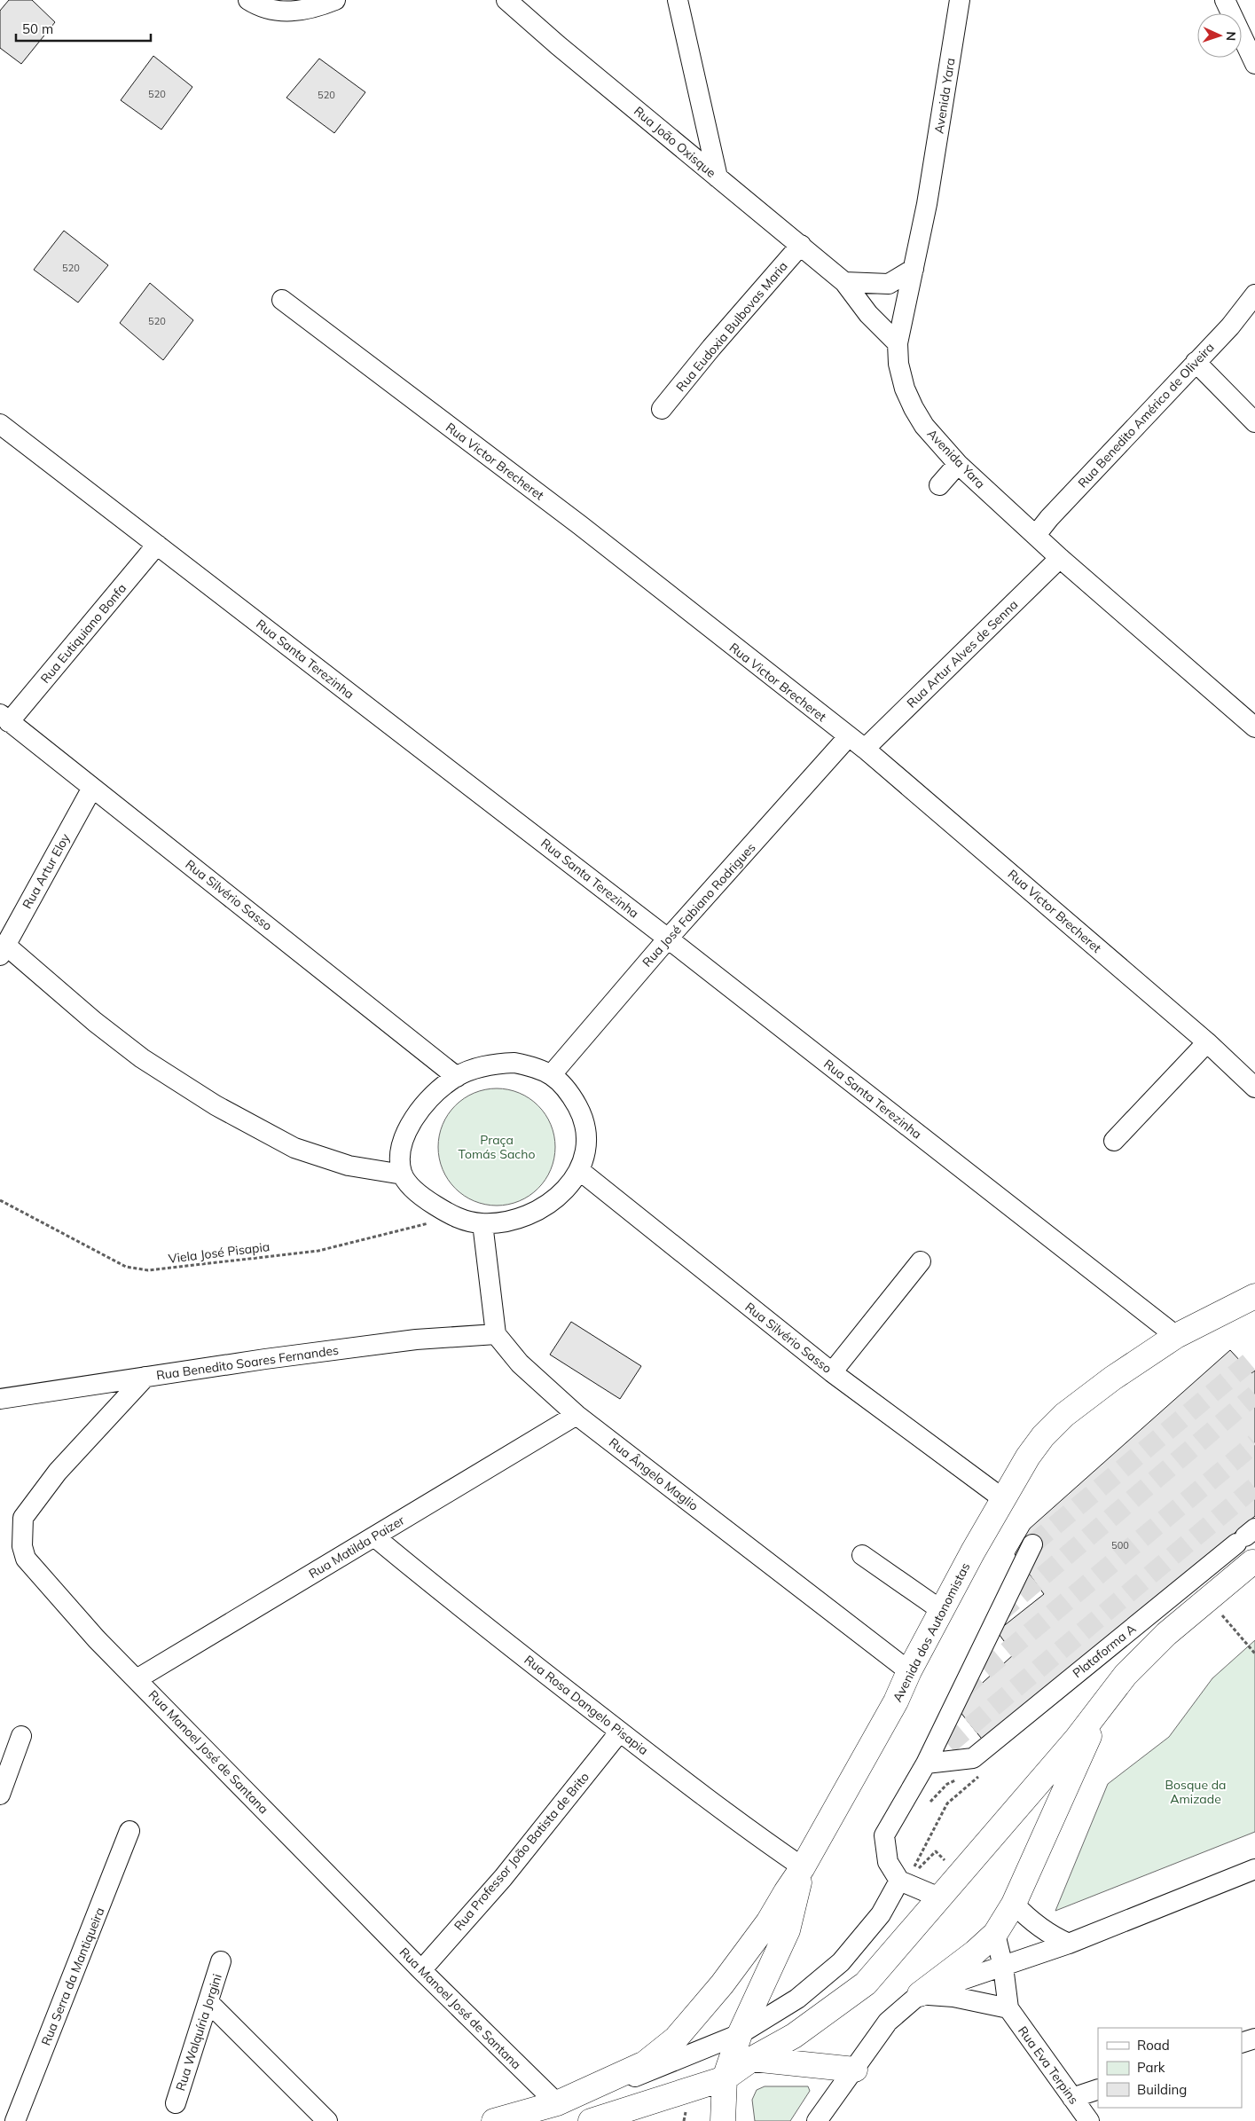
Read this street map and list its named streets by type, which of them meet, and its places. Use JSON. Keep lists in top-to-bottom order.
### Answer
{
  "streets": {
    "main road": ["Avenida dos Autonomistas"],
    "street": [
      "Avenida Yara",
      "Rua João Oxisque",
      "Rua Eudoxia Bulbovas Maria",
      "Rua Benedito Américo de Oliveira",
      "Rua Victor Brecheret",
      "Rua Eutiquiano Bonfa",
      "Rua Artur Alves de Senna",
      "Rua Santa Terezinha",
      "Rua Artur Eloy",
      "Rua Silvério Sasso",
      "Rua José Fabiano Rodrigues",
      "Rua Benedito Soares Fernandes",
      "Rua Ângelo Maglio",
      "Rua Matilda Paizer",
      "Plataforma A",
      "Rua Rosa Dangelo Pisapia",
      "Rua Manoel José de Santana",
      "Rua Professor João Batista de Brito",
      "Rua Serra da Mantiqueira",
      "Rua Walquíria Jorgini",
      "Rua Eva Terpins"
    ],
    "path": ["Viela José Pisapia"]
  },
  "crossings": [
    ["Avenida Yara", "Rua João Oxisque"],
    ["Avenida Yara", "Rua Benedito Américo de Oliveira"],
    ["Avenida Yara", "Rua Artur Alves de Senna"],
    ["Rua João Oxisque", "Rua Eudoxia Bulbovas Maria"],
    ["Rua Victor Brecheret", "Rua Artur Alves de Senna"],
    ["Rua Victor Brecheret", "Rua José Fabiano Rodrigues"],
    ["Rua Eutiquiano Bonfa", "Rua Santa Terezinha"],
    ["Rua Eutiquiano Bonfa", "Rua Silvério Sasso"],
    ["Rua Santa Terezinha", "Rua José Fabiano Rodrigues"],
    ["Rua Santa Terezinha", "Avenida dos Autonomistas"],
    ["Rua Artur Eloy", "Rua Silvério Sasso"],
    ["Rua Silvério Sasso", "Avenida dos Autonomistas"],
    ["Rua Benedito Soares Fernandes", "Rua Ângelo Maglio"],
    ["Rua Benedito Soares Fernandes", "Rua Manoel José de Santana"],
    ["Rua Ângelo Maglio", "Rua Matilda Paizer"],
    ["Rua Ângelo Maglio", "Avenida dos Autonomistas"],
    ["Rua Matilda Paizer", "Rua Rosa Dangelo Pisapia"],
    ["Rua Matilda Paizer", "Rua Manoel José de Santana"],
    ["Avenida dos Autonomistas", "Rua Rosa Dangelo Pisapia"],
    ["Avenida dos Autonomistas", "Rua Manoel José de Santana"],
    ["Rua Rosa Dangelo Pisapia", "Rua Professor João Batista de Brito"],
    ["Rua Manoel José de Santana", "Rua Professor João Batista de Brito"]
  ],
  "parks": ["Praça Tomás Sacho", "Bosque da Amizade"],
  "house_numbers": [
    "520",
    "520",
    "520",
    "520",
    "500"
  ],
  "legend": ["Road", "Park", "Building"],
  "scale_bar": "50 m",
  "north": "right"
}
